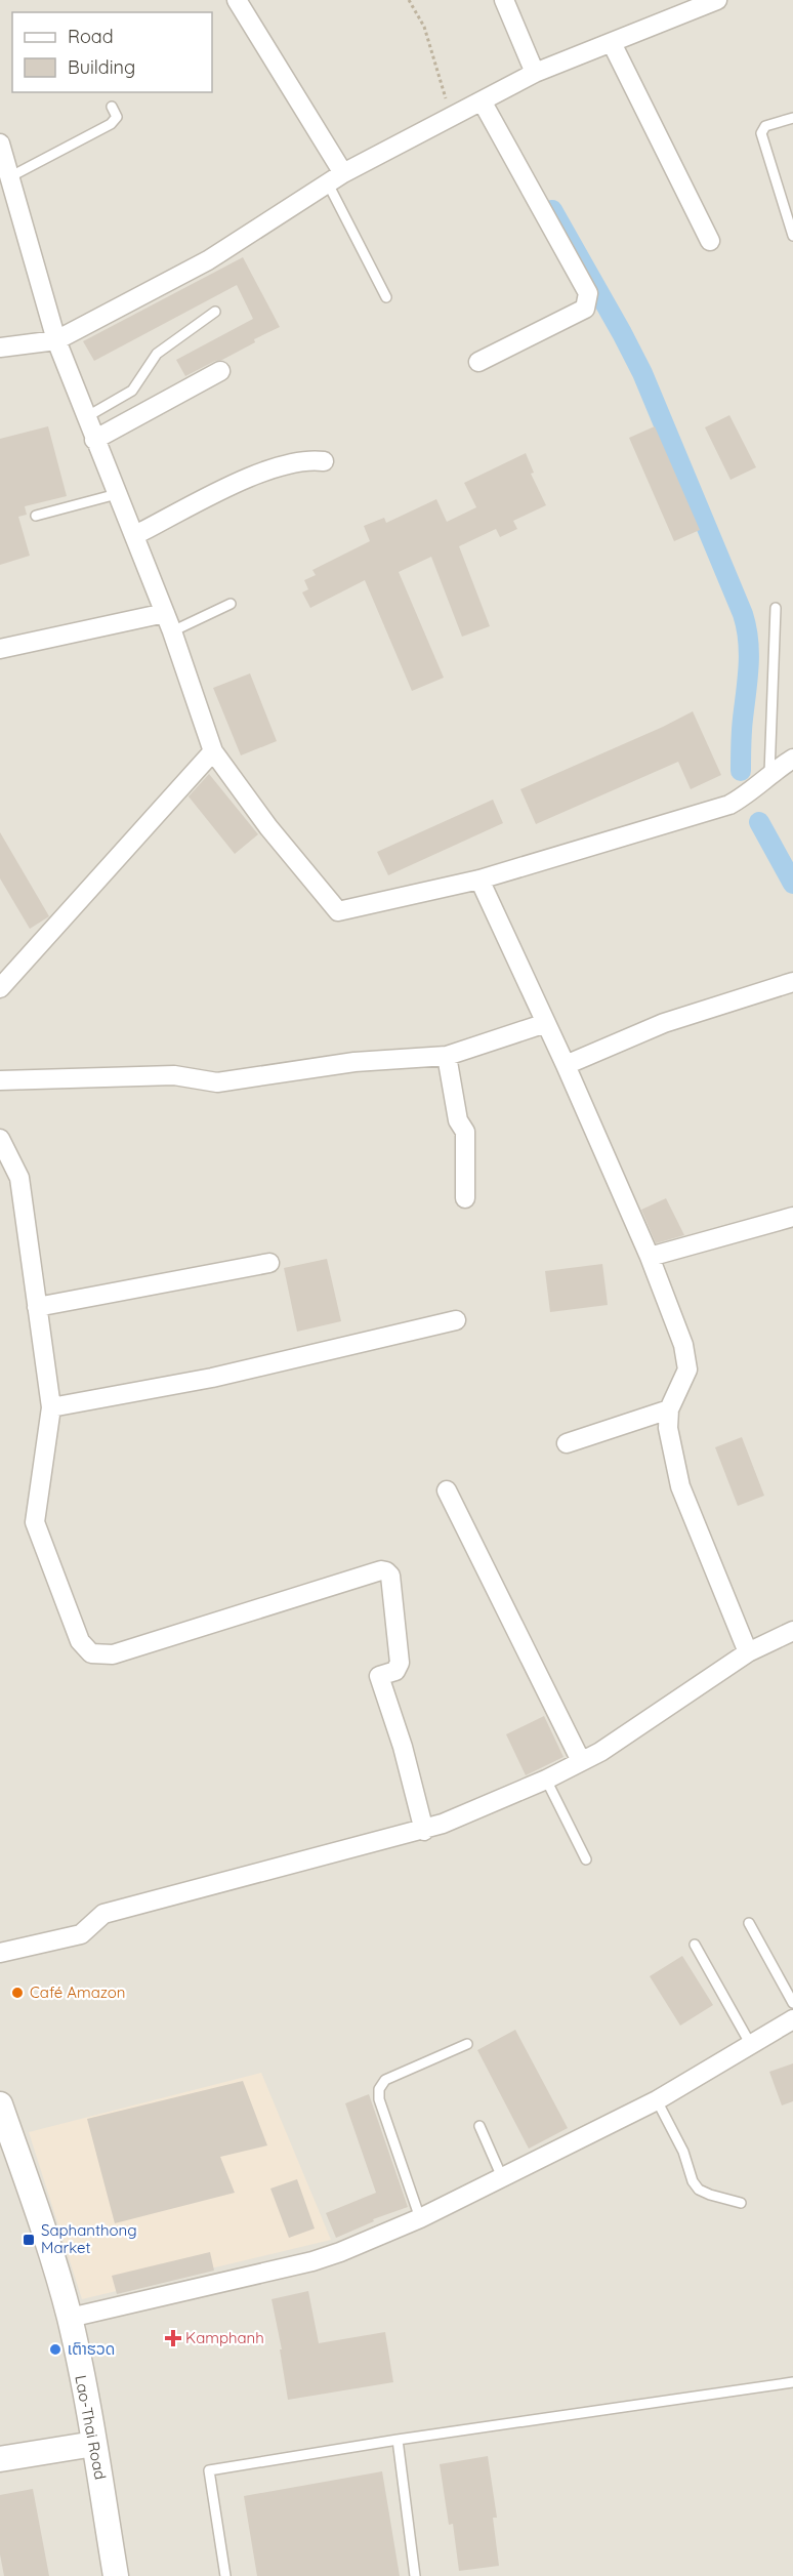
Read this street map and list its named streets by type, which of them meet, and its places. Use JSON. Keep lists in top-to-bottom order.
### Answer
{
  "streets": {
    "street": ["Lao-Thai Road"]
  },
  "places": {
    "other": ["Café Amazon", "ເຕົາຮວດ"],
    "transit": ["Saphanthong Market"],
    "health": ["Kamphanh"]
  },
  "legend": ["Road", "Building"]
}
